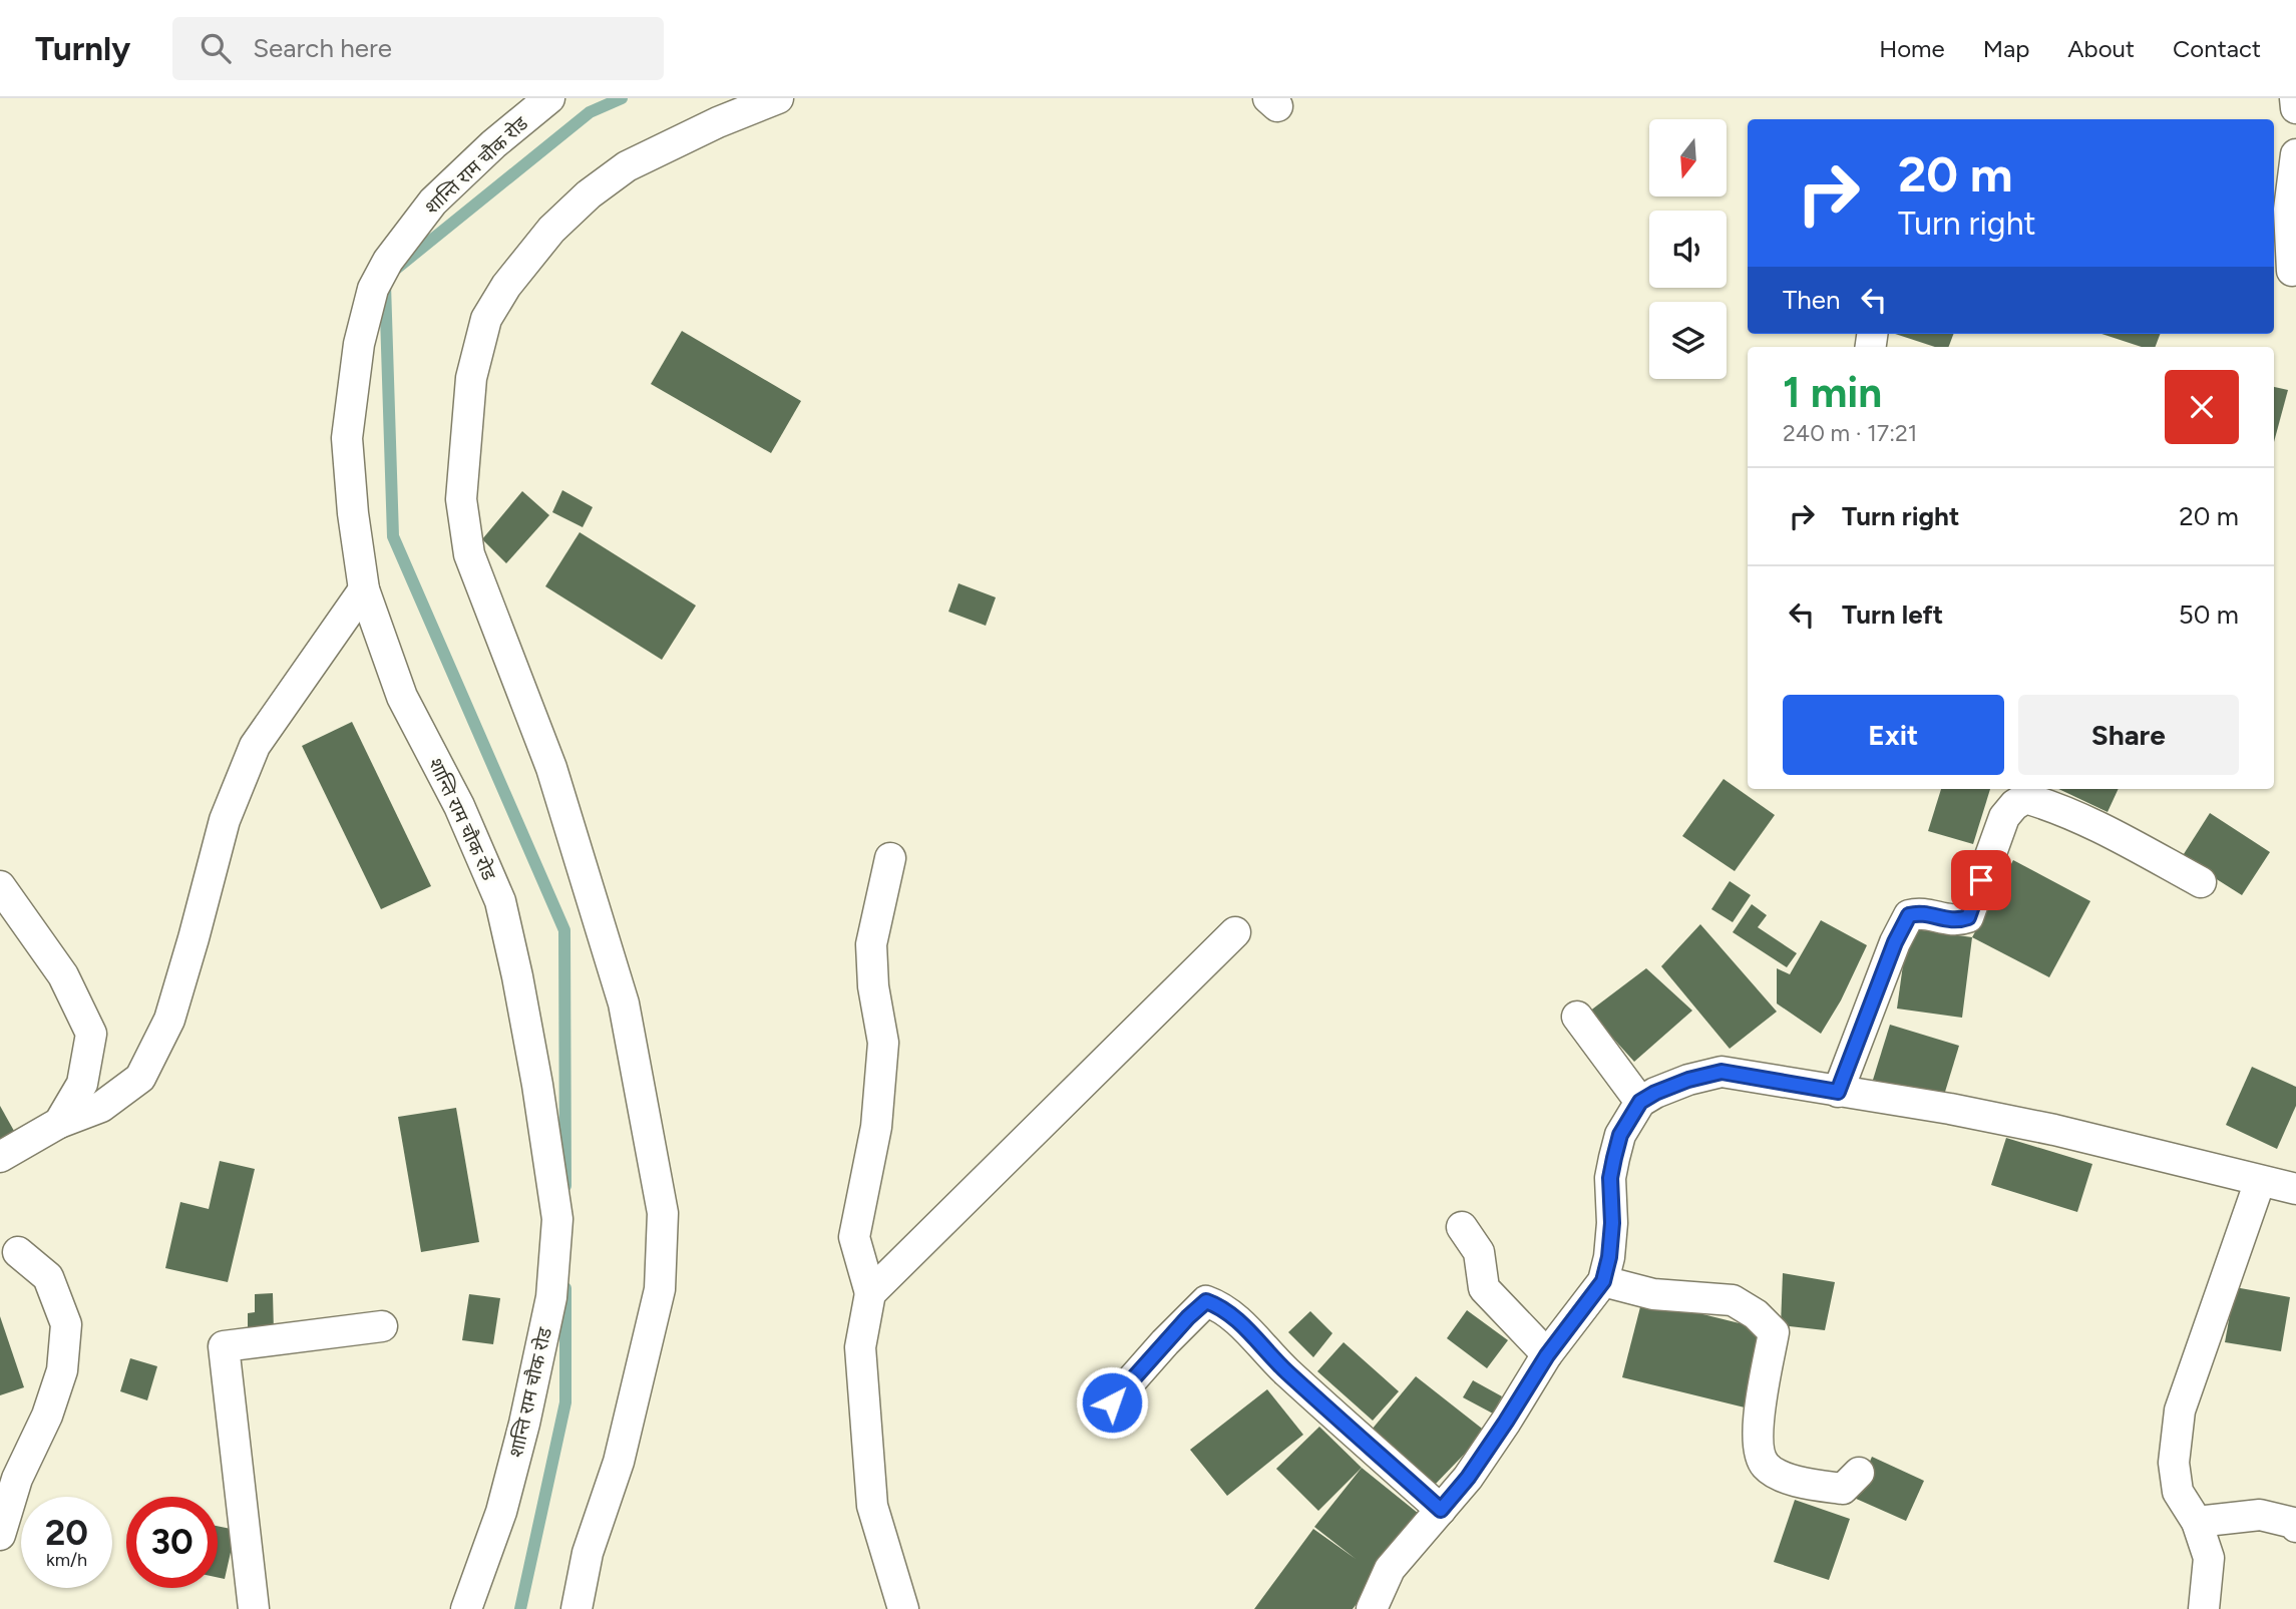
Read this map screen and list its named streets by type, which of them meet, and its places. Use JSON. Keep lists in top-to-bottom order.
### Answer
{
  "streets": {
    "street": ["शान्ति राम चौक रोड"]
  },
  "north": "bottom",
  "page": {
    "header": "Turnly",
    "search": "Search here",
    "nav": [
      "Home",
      "Map",
      "About",
      "Contact"
    ],
    "turn": ["20 m", "Turn right"],
    "then": "Then",
    "heading": ["1 min", "240 m · 17:21"],
    "list": [
      {
        "name": "Turn right",
        "value": "20 m"
      },
      {
        "name": "Turn left",
        "value": "50 m"
      }
    ],
    "buttons": ["Exit", "Share"],
    "speed": "20 km/h",
    "limit": "30"
  }
}
